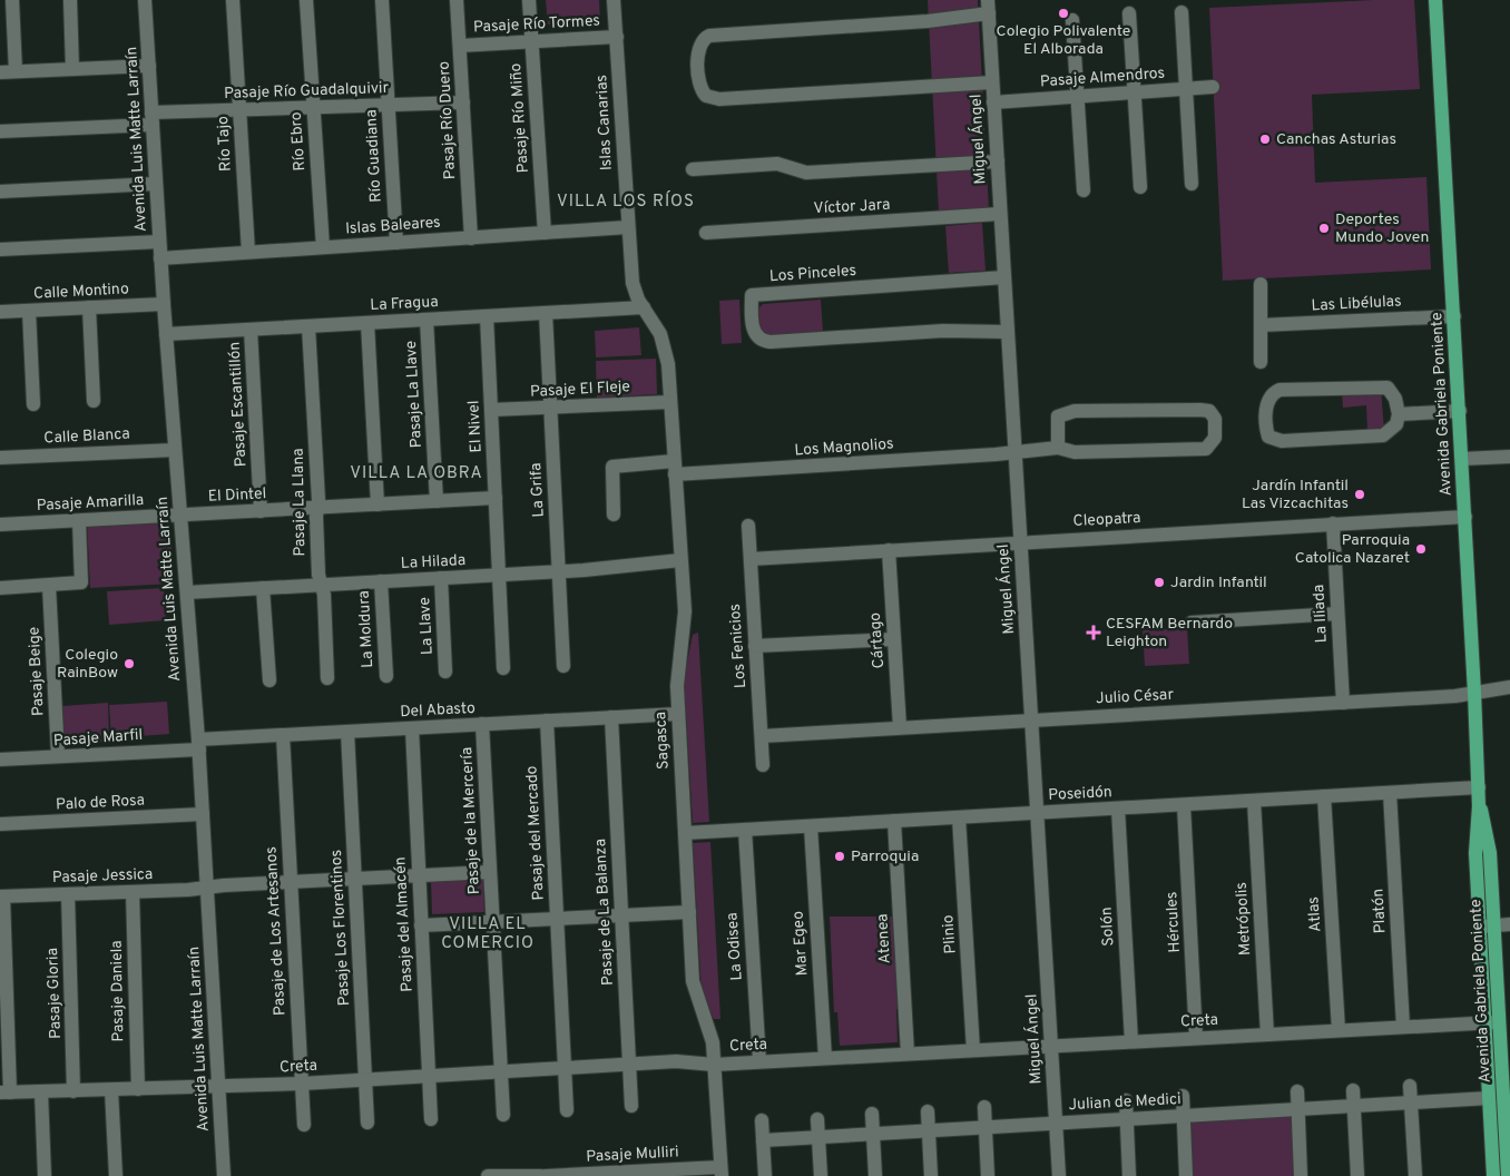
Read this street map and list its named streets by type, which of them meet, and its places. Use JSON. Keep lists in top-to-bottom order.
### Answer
{
  "streets": {
    "main road": ["Avenida Gabriela Poniente"],
    "street": [
      "Pasaje Río Tormes",
      "Pasaje Almendros",
      "Pasaje Río Guadalquivir",
      "Pasaje Río Miño",
      "Pasaje Río Duero",
      "Islas Canarias",
      "Avenida Luis Matte Larraín",
      "Miguel Ángel",
      "Río Ebro",
      "Río Tajo",
      "Río Guadiana",
      "Víctor Jara",
      "Islas Baleares",
      "Los Pinceles",
      "Calle Montino",
      "La Fragua",
      "Las Libélulas",
      "Pasaje El Fleje",
      "Pasaje La Llave",
      "Pasaje Escantillón",
      "El Nivel",
      "Calle Blanca",
      "Los Magnolios",
      "La Grifa",
      "El Dintel",
      "Pasaje La Llana",
      "Pasaje Amarilla",
      "Cleopatra",
      "La Hilada",
      "La Iliada",
      "La Llave",
      "La Moldura",
      "Cártago",
      "Los Fenicios",
      "Pasaje Beige",
      "Julio César",
      "Del Abasto",
      "Pasaje Marfil",
      "Sagasca",
      "Poseidón",
      "Palo de Rosa",
      "Pasaje de la Mercería",
      "Pasaje del Mercado",
      "Pasaje Jessica",
      "Platón",
      "Pasaje de La Balanza",
      "Atlas",
      "Metrópolis",
      "Hércules",
      "Pasaje del Almacén",
      "Solón",
      "Pasaje Los Florentinos",
      "Pasaje de Los Artesanos",
      "Plinio",
      "Atenea",
      "Mar Egeo",
      "La Odisea",
      "Pasaje Daniela",
      "Pasaje Gloria",
      "Creta",
      "Julian de Medici",
      "Pasaje Mulliri"
    ]
  },
  "crossings": [
    ["Pasaje Río Tormes", "Pasaje Río Miño"],
    ["Pasaje Río Tormes", "Pasaje Río Duero"],
    ["Pasaje Río Tormes", "Islas Canarias"],
    ["Pasaje Almendros", "Miguel Ángel"],
    ["Pasaje Río Guadalquivir", "Pasaje Río Duero"],
    ["Pasaje Río Guadalquivir", "Avenida Luis Matte Larraín"],
    ["Pasaje Río Guadalquivir", "Río Ebro"],
    ["Pasaje Río Guadalquivir", "Río Tajo"],
    ["Pasaje Río Guadalquivir", "Río Guadiana"],
    ["Pasaje Río Miño", "Islas Baleares"],
    ["Pasaje Río Duero", "Islas Baleares"],
    ["Islas Canarias", "Islas Baleares"],
    ["Islas Canarias", "La Fragua"],
    ["Islas Canarias", "Sagasca"],
    ["Avenida Luis Matte Larraín", "Islas Baleares"],
    ["Avenida Luis Matte Larraín", "Calle Montino"],
    ["Avenida Luis Matte Larraín", "La Fragua"],
    ["Avenida Luis Matte Larraín", "Calle Blanca"],
    ["Avenida Luis Matte Larraín", "El Dintel"],
    ["Avenida Luis Matte Larraín", "Pasaje Amarilla"],
    ["Avenida Luis Matte Larraín", "La Hilada"],
    ["Avenida Luis Matte Larraín", "Del Abasto"],
    ["Avenida Luis Matte Larraín", "Pasaje Marfil"],
    ["Avenida Luis Matte Larraín", "Palo de Rosa"],
    ["Avenida Luis Matte Larraín", "Pasaje Jessica"],
    ["Avenida Luis Matte Larraín", "Creta"],
    ["Miguel Ángel", "Víctor Jara"],
    ["Miguel Ángel", "Los Pinceles"],
    ["Miguel Ángel", "Los Magnolios"],
    ["Miguel Ángel", "Cleopatra"],
    ["Miguel Ángel", "Julio César"],
    ["Miguel Ángel", "Poseidón"],
    ["Miguel Ángel", "Creta"],
    ["Miguel Ángel", "Julian de Medici"],
    ["Río Ebro", "Islas Baleares"],
    ["Río Tajo", "Islas Baleares"],
    ["Río Guadiana", "Islas Baleares"],
    ["La Fragua", "Pasaje La Llave"],
    ["La Fragua", "Pasaje Escantillón"],
    ["La Fragua", "El Nivel"],
    ["La Fragua", "La Grifa"],
    ["La Fragua", "Pasaje La Llana"],
    ["La Fragua", "Sagasca"],
    ["Las Libélulas", "Avenida Gabriela Poniente"],
    ["Pasaje El Fleje", "El Nivel"],
    ["Pasaje El Fleje", "La Grifa"],
    ["Pasaje El Fleje", "Sagasca"],
    ["Pasaje La Llave", "El Dintel"],
    ["Pasaje Escantillón", "El Dintel"],
    ["Avenida Gabriela Poniente", "Cleopatra"],
    ["Avenida Gabriela Poniente", "Julio César"],
    ["Avenida Gabriela Poniente", "Poseidón"],
    ["Avenida Gabriela Poniente", "Creta"],
    ["Avenida Gabriela Poniente", "Julian de Medici"],
    ["El Nivel", "El Dintel"],
    ["El Nivel", "La Hilada"],
    ["Los Magnolios", "Sagasca"],
    ["La Grifa", "La Hilada"],
    ["El Dintel", "Pasaje La Llana"],
    ["El Dintel", "Pasaje Amarilla"],
    ["Pasaje La Llana", "La Hilada"],
    ["Cleopatra", "La Iliada"],
    ["Cleopatra", "Cártago"],
    ["Cleopatra", "Los Fenicios"],
    ["La Hilada", "La Llave"],
    ["La Hilada", "La Moldura"],
    ["La Hilada", "Sagasca"],
    ["La Iliada", "Julio César"],
    ["Cártago", "Julio César"],
    ["Los Fenicios", "Julio César"],
    ["Pasaje Beige", "Pasaje Marfil"],
    ["Del Abasto", "Pasaje Marfil"],
    ["Del Abasto", "Sagasca"],
    ["Del Abasto", "Pasaje de la Mercería"],
    ["Del Abasto", "Pasaje del Mercado"],
    ["Del Abasto", "Pasaje de La Balanza"],
    ["Del Abasto", "Pasaje del Almacén"],
    ["Del Abasto", "Pasaje Los Florentinos"],
    ["Del Abasto", "Pasaje de Los Artesanos"],
    ["Sagasca", "Poseidón"],
    ["Sagasca", "Creta"],
    ["Sagasca", "Pasaje Mulliri"],
    ["Poseidón", "Platón"],
    ["Poseidón", "Atlas"],
    ["Poseidón", "Metrópolis"],
    ["Poseidón", "Hércules"],
    ["Poseidón", "Solón"],
    ["Poseidón", "Plinio"],
    ["Poseidón", "Atenea"],
    ["Poseidón", "Mar Egeo"],
    ["Poseidón", "La Odisea"],
    ["Pasaje de la Mercería", "Pasaje Jessica"],
    ["Pasaje de la Mercería", "Creta"],
    ["Pasaje del Mercado", "Creta"],
    ["Pasaje Jessica", "Pasaje del Almacén"],
    ["Pasaje Jessica", "Pasaje Los Florentinos"],
    ["Pasaje Jessica", "Pasaje de Los Artesanos"],
    ["Pasaje Jessica", "Pasaje Daniela"],
    ["Pasaje Jessica", "Pasaje Gloria"],
    ["Platón", "Creta"],
    ["Pasaje de La Balanza", "Creta"],
    ["Atlas", "Creta"],
    ["Metrópolis", "Creta"],
    ["Hércules", "Creta"],
    ["Pasaje del Almacén", "Creta"],
    ["Solón", "Creta"],
    ["Pasaje Los Florentinos", "Creta"],
    ["Pasaje de Los Artesanos", "Creta"],
    ["Plinio", "Creta"],
    ["Atenea", "Creta"],
    ["Mar Egeo", "Creta"],
    ["La Odisea", "Creta"],
    ["Pasaje Daniela", "Creta"],
    ["Pasaje Gloria", "Creta"]
  ],
  "districts": ["VILLA LOS RÍOS", "VILLA LA OBRA", "VILLA EL COMERCIO"],
  "places": {
    "other": [
      "Colegio Polivalente El Alborada",
      "Canchas Asturias",
      "Deportes Mundo Joven",
      "Jardín Infantil Las Vizcachitas",
      "Parroquia Catolica Nazaret",
      "Jardin Infantil",
      "Colegio RainBow",
      "Parroquia"
    ],
    "health": ["CESFAM Bernardo Leighton"]
  }
}
